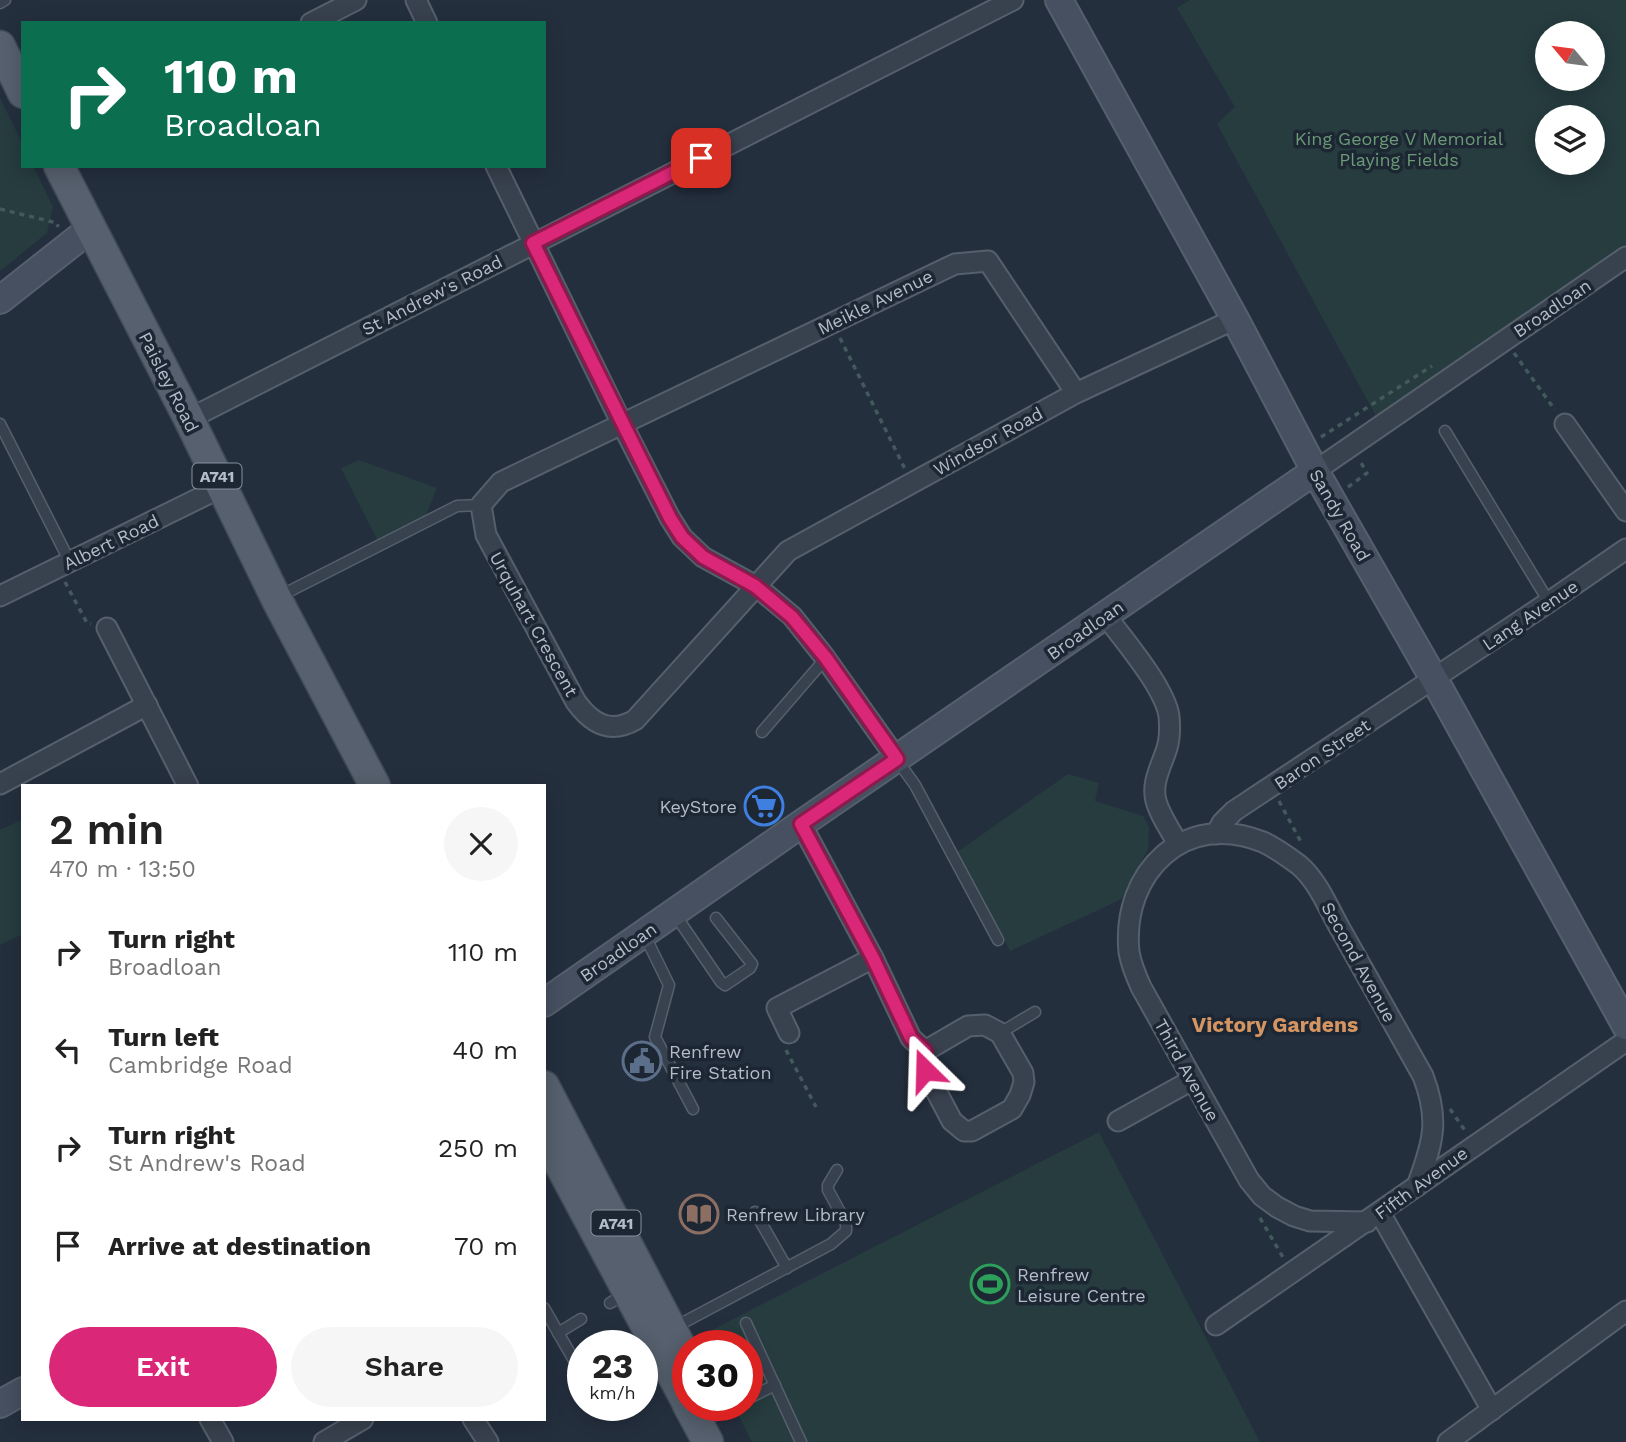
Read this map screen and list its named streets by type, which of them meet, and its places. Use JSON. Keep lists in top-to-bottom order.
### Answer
{
  "streets": {
    "main road": [
      "Broadloan",
      "Paisley Road",
      "A741",
      "Sandy Road"
    ],
    "street": [
      "St Andrew's Road",
      "Meikle Avenue",
      "Windsor Road",
      "Albert Road",
      "Lang Avenue",
      "Urquhart Crescent",
      "Baron Street",
      "Second Avenue",
      "Third Avenue",
      "Fifth Avenue"
    ]
  },
  "crossings": [
    ["St Andrew's Road", "Paisley Road"],
    ["Meikle Avenue", "Windsor Road"],
    ["Broadloan", "Sandy Road"],
    ["Paisley Road", "Albert Road"],
    ["Windsor Road", "Sandy Road"],
    ["Windsor Road", "Urquhart Crescent"],
    ["Sandy Road", "Lang Avenue"],
    ["Sandy Road", "Baron Street"],
    ["Lang Avenue", "Baron Street"],
    ["Baron Street", "Second Avenue"],
    ["Second Avenue", "Third Avenue"],
    ["Second Avenue", "Fifth Avenue"],
    ["Third Avenue", "Fifth Avenue"]
  ],
  "districts": ["Victory Gardens"],
  "parks": ["King George V Memorial Playing Fields"],
  "places": {
    "supermarket": ["KeyStore"],
    "public building": ["Renfrew Fire Station"],
    "library": ["Renfrew Library"],
    "sports": ["Renfrew Leisure Centre"]
  },
  "north": "top left",
  "page": {
    "turn": ["110 m", "Broadloan"],
    "heading": ["2 min", "470 m · 13:50"],
    "list": [
      {
        "name": "Turn right",
        "note": "Broadloan",
        "value": "110 m"
      },
      {
        "name": "Turn left",
        "note": "Cambridge Road",
        "value": "40 m"
      },
      {
        "name": "Turn right",
        "note": "St Andrew's Road",
        "value": "250 m"
      },
      {
        "name": "Arrive at destination",
        "value": "70 m"
      }
    ],
    "buttons": ["Exit", "Share"],
    "speed": "23 km/h",
    "limit": "30"
  }
}
